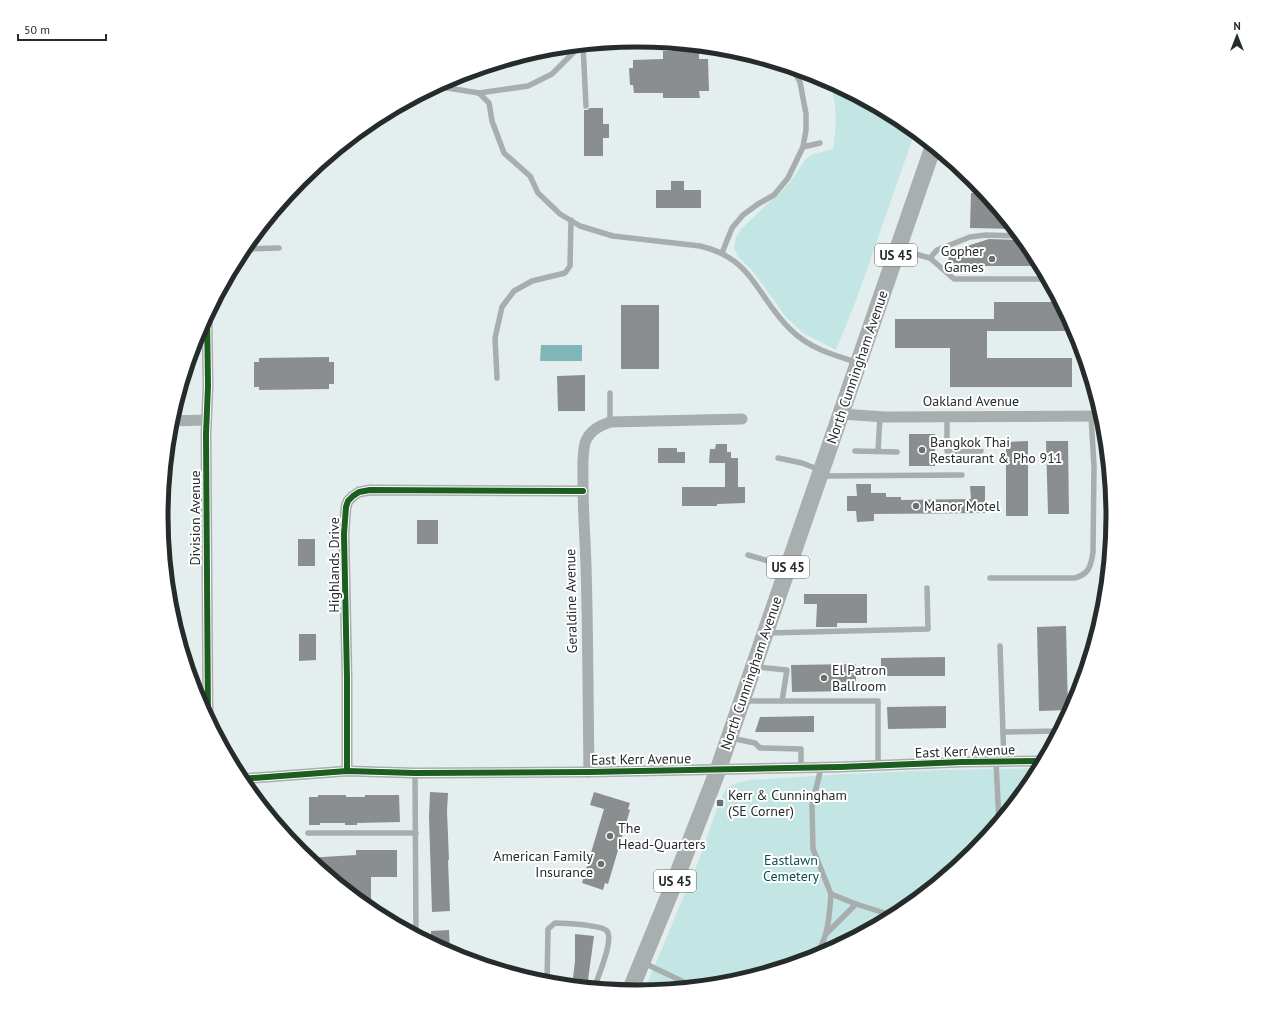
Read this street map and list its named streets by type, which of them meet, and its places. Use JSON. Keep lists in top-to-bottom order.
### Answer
{
  "streets": {
    "main road": ["US 45", "North Cunningham Avenue"],
    "street": [
      "Oakland Avenue",
      "Division Avenue",
      "Highlands Drive",
      "Geraldine Avenue",
      "East Kerr Avenue"
    ]
  },
  "crossings": [
    ["North Cunningham Avenue", "Oakland Avenue"],
    ["North Cunningham Avenue", "East Kerr Avenue"],
    ["Highlands Drive", "Geraldine Avenue"],
    ["Highlands Drive", "East Kerr Avenue"],
    ["Geraldine Avenue", "East Kerr Avenue"]
  ],
  "parks": ["Eastlawn Cemetery"],
  "places": {
    "other": [
      "Gopher Games",
      "Bangkok Thai Restaurant & Pho 911",
      "Manor Motel",
      "El Patron Ballroom",
      "The Head-Quarters",
      "American Family Insurance"
    ],
    "transit": ["Kerr & Cunningham (SE Corner)"]
  },
  "scale_bar": "50 m",
  "north": "top"
}
